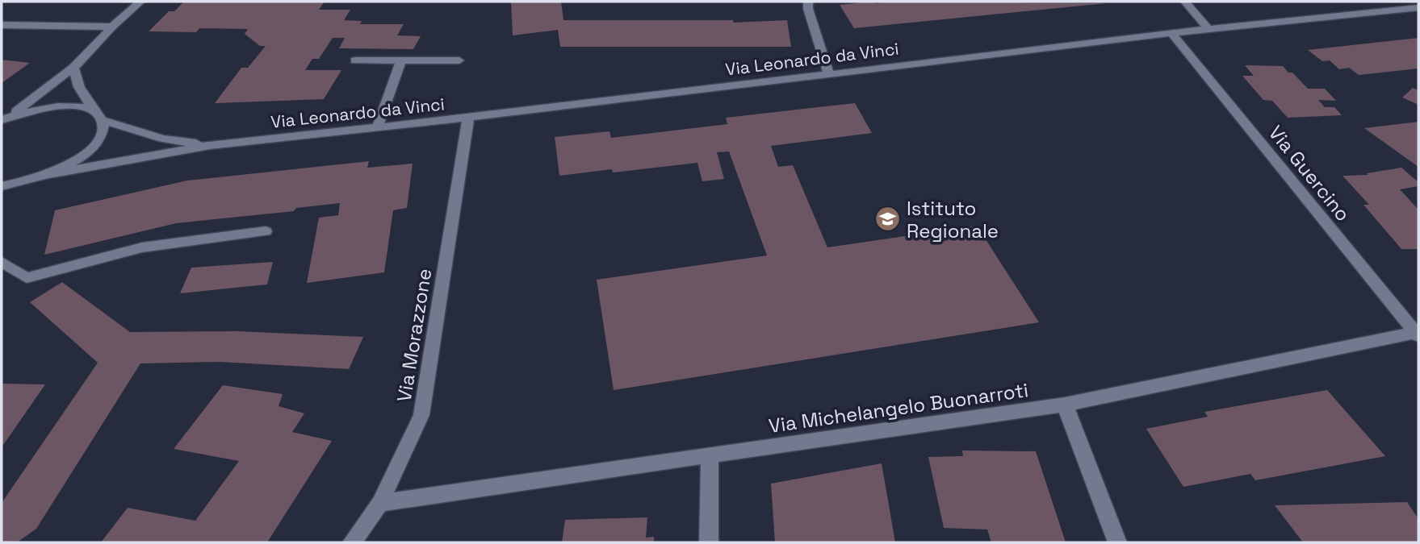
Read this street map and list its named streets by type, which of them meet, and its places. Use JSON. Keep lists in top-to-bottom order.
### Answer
{
  "streets": {
    "street": [
      "Via Leonardo da Vinci",
      "Via Guercino",
      "Via Morazzone",
      "Via Michelangelo Buonarroti"
    ]
  },
  "crossings": [
    ["Via Leonardo da Vinci", "Via Guercino"],
    ["Via Leonardo da Vinci", "Via Morazzone"],
    ["Via Guercino", "Via Michelangelo Buonarroti"],
    ["Via Morazzone", "Via Michelangelo Buonarroti"]
  ],
  "places": {
    "school or university": ["Istituto Regionale"]
  }
}
